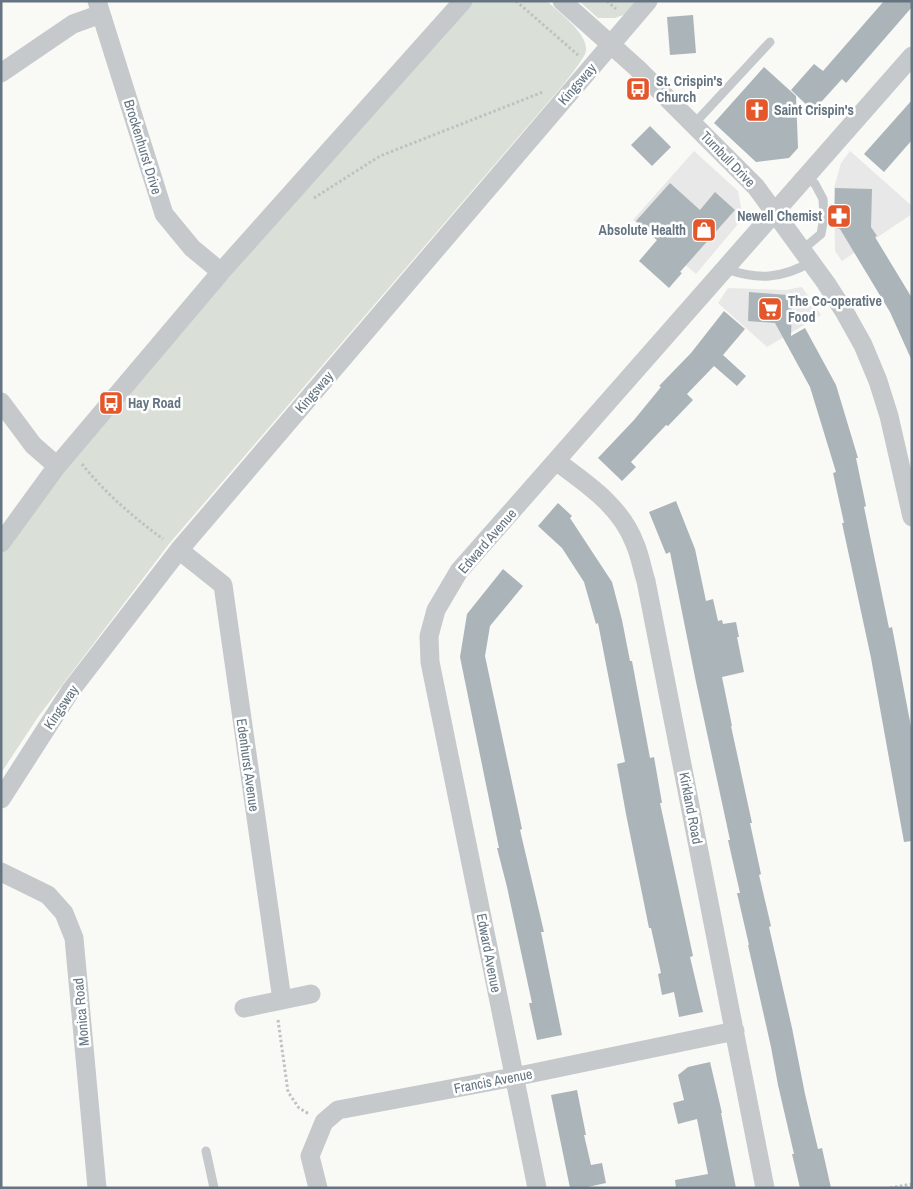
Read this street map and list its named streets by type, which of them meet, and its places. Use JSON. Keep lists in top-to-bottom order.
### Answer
{
  "streets": {
    "street": [
      "Kingsway",
      "Brockenhurst Drive",
      "Turnbull Drive",
      "Edward Avenue",
      "Edenhurst Avenue",
      "Kirkland Road",
      "Monica Road",
      "Francis Avenue"
    ]
  },
  "crossings": [
    ["Kingsway", "Turnbull Drive"],
    ["Kingsway", "Edenhurst Avenue"],
    ["Turnbull Drive", "Edward Avenue"],
    ["Edward Avenue", "Kirkland Road"],
    ["Edward Avenue", "Francis Avenue"],
    ["Kirkland Road", "Francis Avenue"]
  ],
  "places": {
    "bus stop": ["St. Crispin's Church", "Hay Road"],
    "church": ["Saint Crispin's"],
    "pharmacy": ["Newell Chemist"],
    "shop": ["Absolute Health"],
    "supermarket": ["The Co-operative Food"]
  }
}
